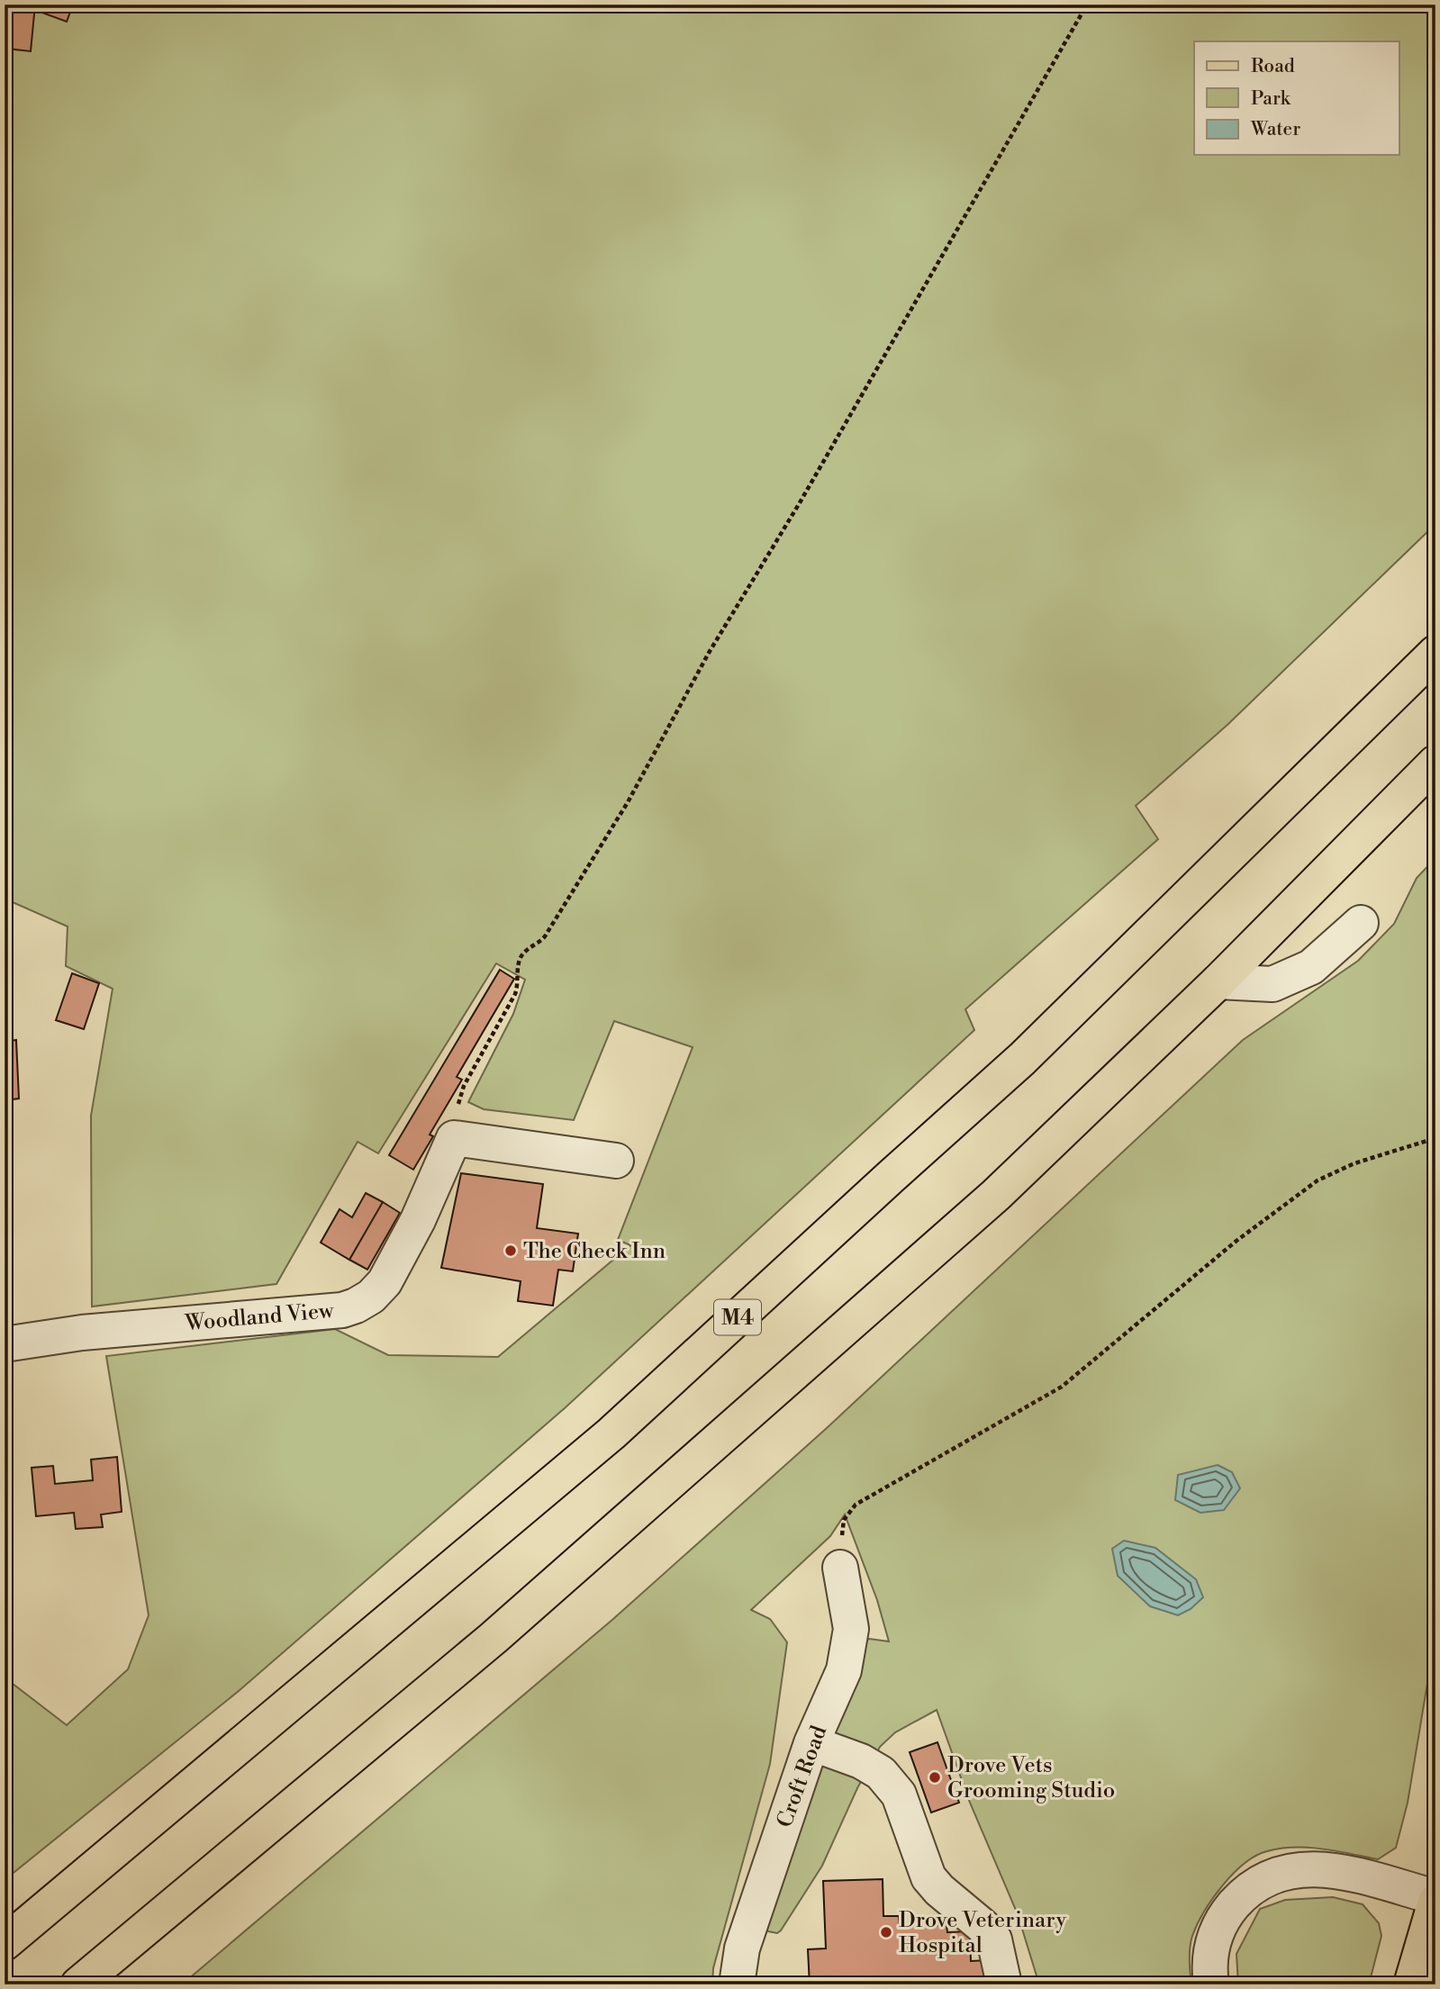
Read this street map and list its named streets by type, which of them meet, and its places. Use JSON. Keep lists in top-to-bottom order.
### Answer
{
  "streets": {
    "main road": ["M4"],
    "street": ["Woodland View", "Croft Road"]
  },
  "places": ["The Check Inn", "Drove Vets Grooming Studio", "Drove Veterinary Hospital"],
  "legend": ["Road", "Park", "Water"]
}
